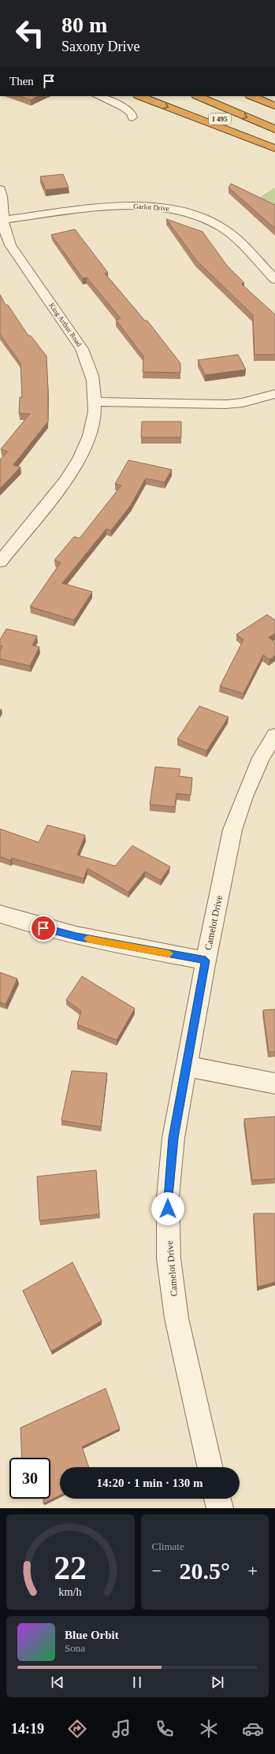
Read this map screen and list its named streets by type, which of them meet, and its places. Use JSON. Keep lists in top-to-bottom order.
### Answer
{
  "streets": {
    "highway": ["I 495"],
    "street": ["Garlot Drive", "King Arthur Road", "Camelot Drive"]
  },
  "crossings": [
    ["Garlot Drive", "King Arthur Road"]
  ],
  "page": {
    "turn": ["80 m", "Saxony Drive"],
    "then": "Then",
    "limit": "30",
    "trip": "14:20 · 1 min · 130 m",
    "tile": "Climate",
    "heat": ["−", "20.5°", "+"],
    "song": ["Blue Orbit", "Sona"],
    "tabs": "14:19",
    "gauge": ["22", "km/h"]
  }
}
